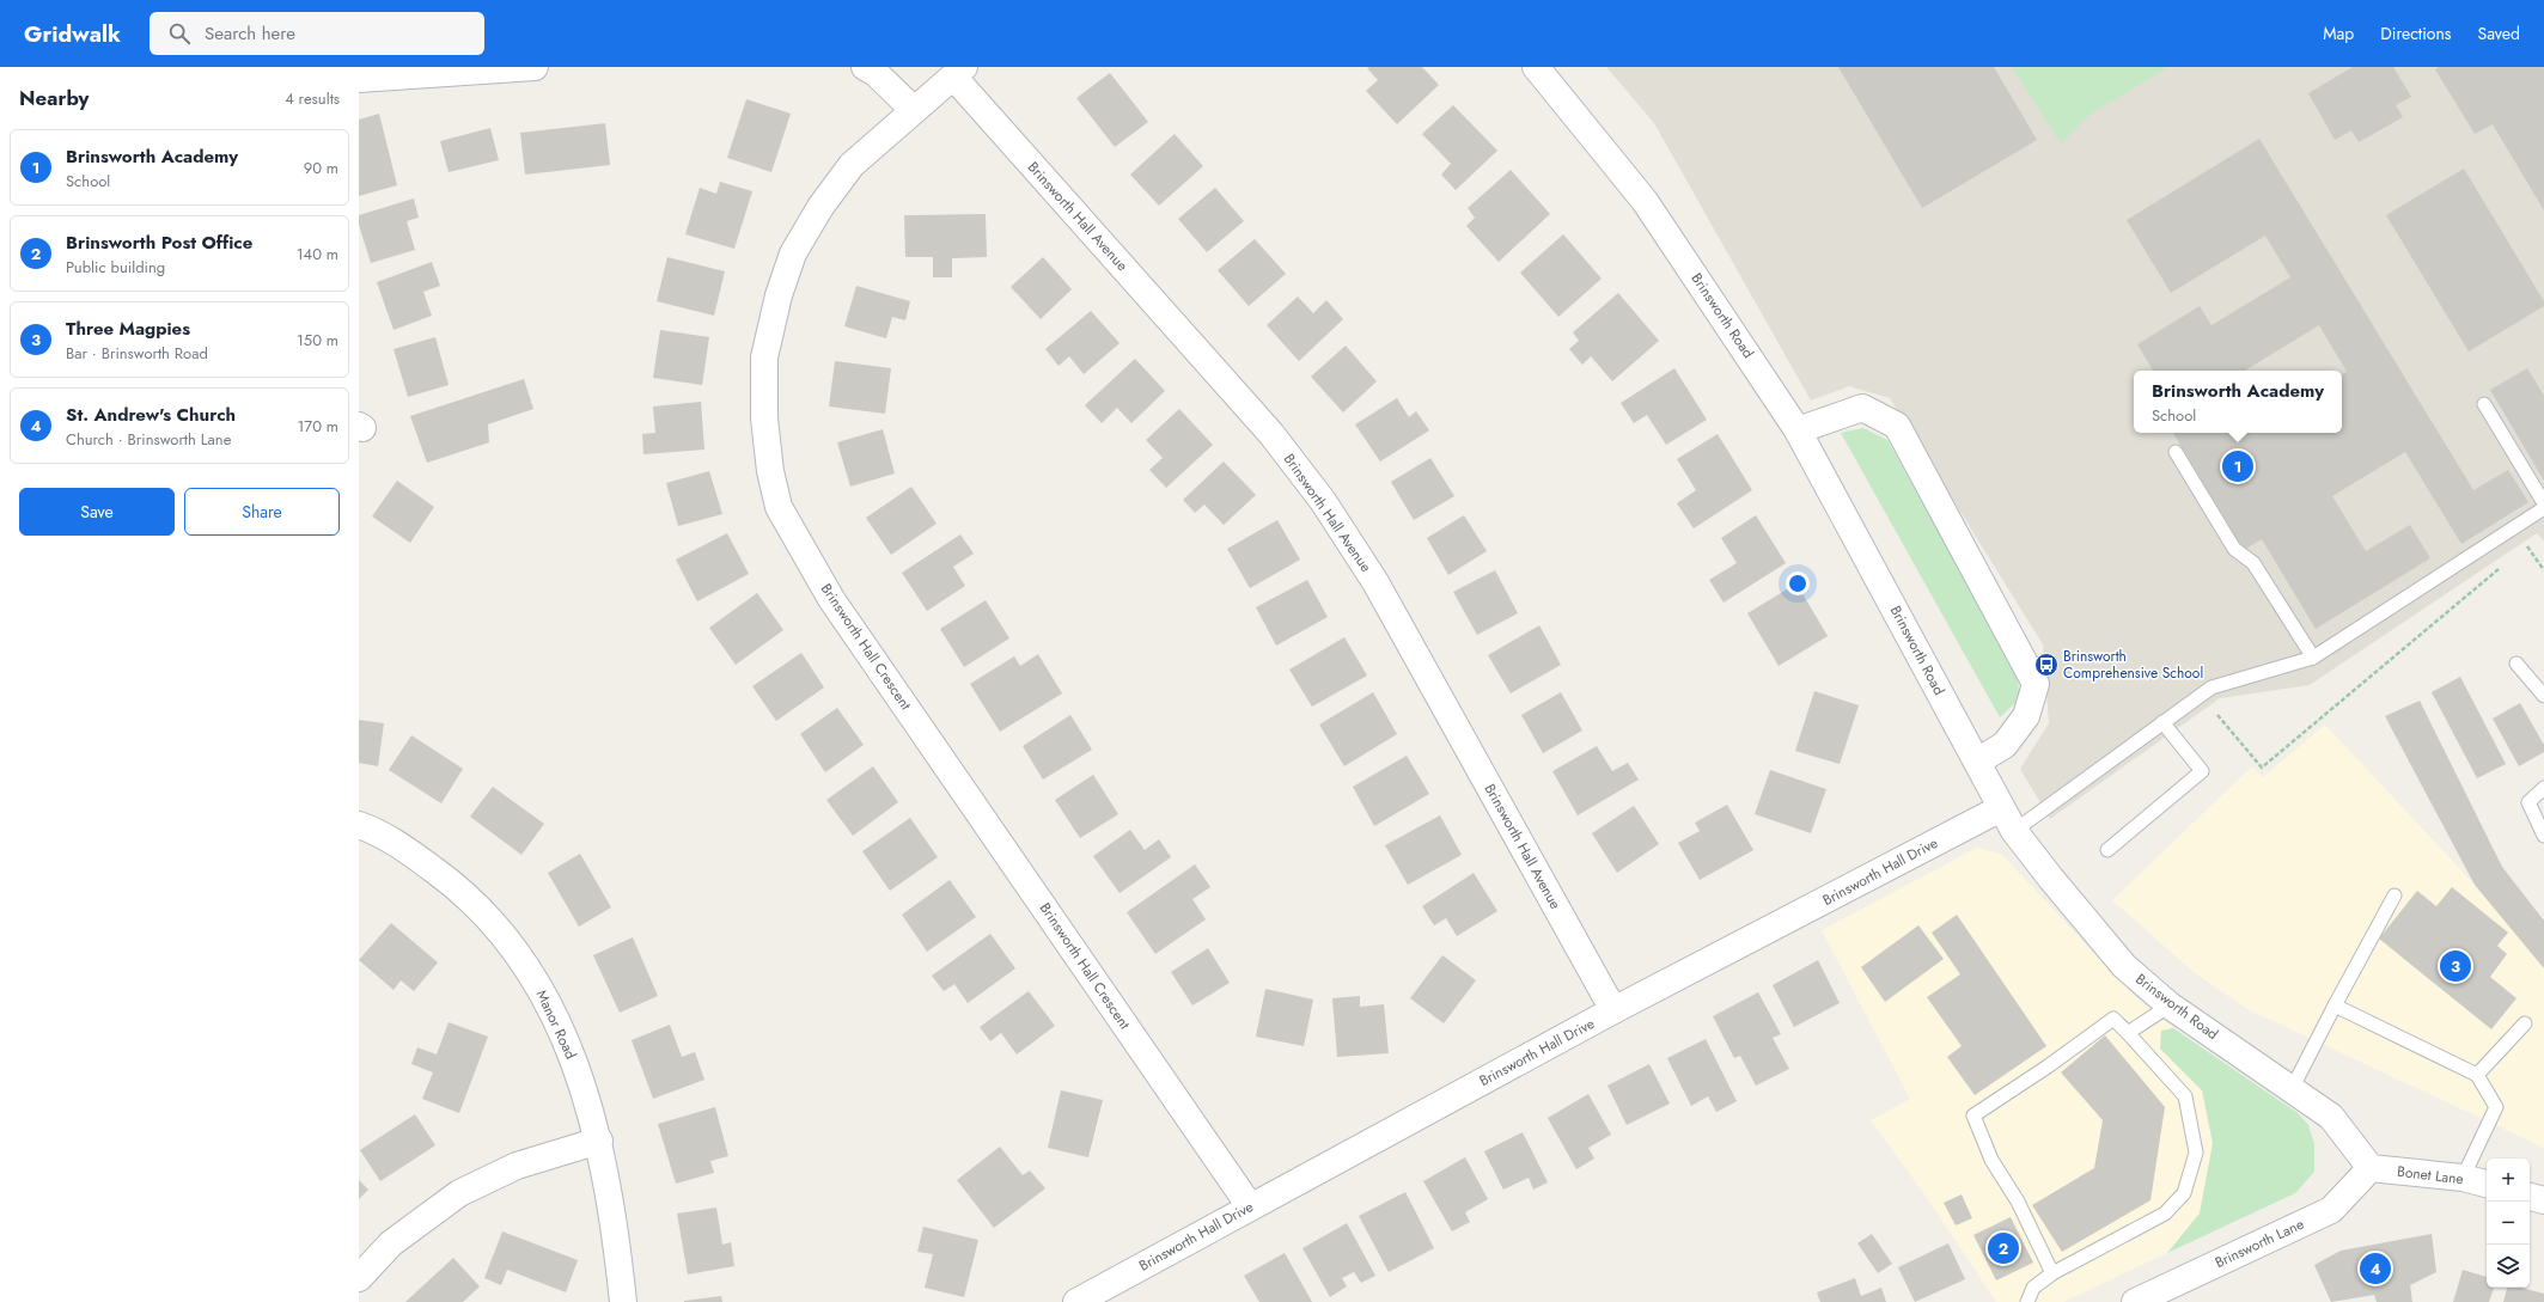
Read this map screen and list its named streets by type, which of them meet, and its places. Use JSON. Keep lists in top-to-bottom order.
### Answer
{
  "streets": {
    "street": [
      "Brinsworth Hall Avenue",
      "Brinsworth Road",
      "Brinsworth Hall Crescent",
      "Brinsworth Hall Drive",
      "Manor Road",
      "Bonet Lane",
      "Brinsworth Lane"
    ]
  },
  "crossings": [
    ["Brinsworth Hall Avenue", "Brinsworth Hall Crescent"],
    ["Brinsworth Hall Avenue", "Brinsworth Hall Drive"],
    ["Brinsworth Road", "Brinsworth Hall Drive"],
    ["Brinsworth Road", "Bonet Lane"],
    ["Brinsworth Road", "Brinsworth Lane"],
    ["Brinsworth Hall Crescent", "Brinsworth Hall Drive"],
    ["Bonet Lane", "Brinsworth Lane"]
  ],
  "places": {
    "bus stop": ["Brinsworth Comprehensive School"]
  },
  "page": {
    "header": "Gridwalk",
    "search": "Search here",
    "nav": ["Map", "Directions", "Saved"],
    "heading": ["Nearby", "4 results"],
    "list": [
      {
        "mark": "1",
        "name": "Brinsworth Academy",
        "note": "School",
        "value": "90 m"
      },
      {
        "mark": "2",
        "name": "Brinsworth Post Office",
        "note": "Public building",
        "value": "140 m"
      },
      {
        "mark": "3",
        "name": "Three Magpies",
        "note": "Bar · Brinsworth Road",
        "value": "150 m"
      },
      {
        "mark": "4",
        "name": "St. Andrew's Church",
        "note": "Church · Brinsworth Lane",
        "value": "170 m"
      }
    ],
    "popup": ["Brinsworth Academy", "School"],
    "pins": [
      "1",
      "3",
      "2",
      "4"
    ],
    "buttons": ["Save", "Share"],
    "map_buttons": ["+", "−"]
  }
}
